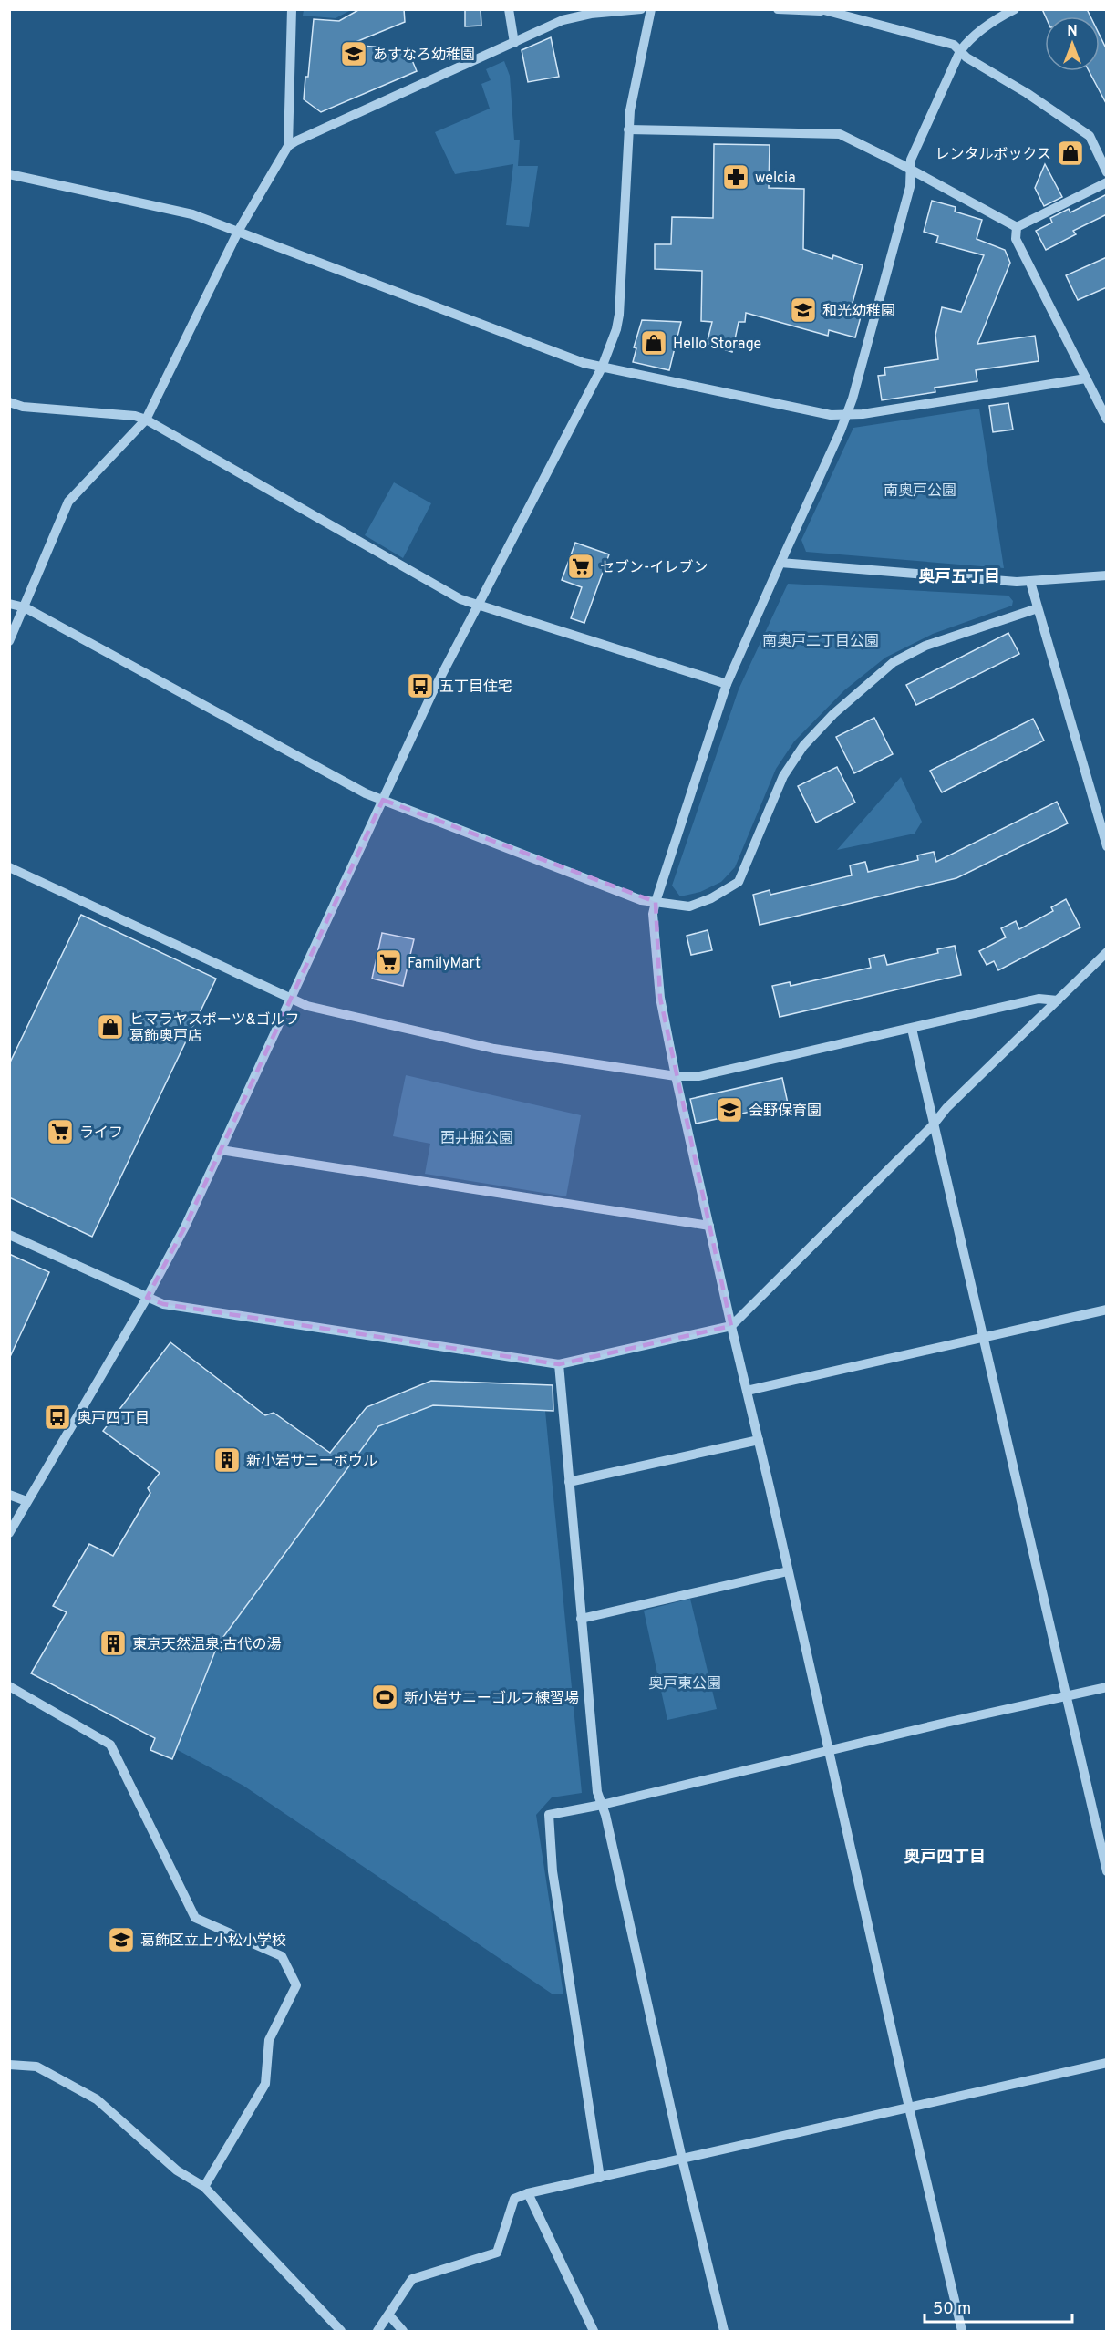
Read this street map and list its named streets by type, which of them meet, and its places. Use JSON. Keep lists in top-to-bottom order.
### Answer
{
  "districts": ["奥戸五丁目", "奥戸四丁目"],
  "parks": [
    "南奥戸公園",
    "南奥戸二丁目公園",
    "西井掘公園",
    "奥戸東公園"
  ],
  "places": {
    "school or university": [
      "あすなろ幼稚園",
      "和光幼稚園",
      "会野保育園",
      "葛飾区立上小松小学校"
    ],
    "shop": ["レンタルボックス", "Hello Storage", "ヒマラヤスポーツ&ゴルフ 葛飾奥戸店"],
    "pharmacy": ["welcia"],
    "supermarket": ["セブン-イレブン", "FamilyMart", "ライフ"],
    "bus stop": ["五丁目住宅", "奥戸四丁目"],
    "building": ["新小岩サニーボウル", "東京天然温泉;古代の湯"],
    "sports": ["新小岩サニーゴルフ練習場"]
  },
  "scale_bar": "50 m",
  "north": "top"
}
